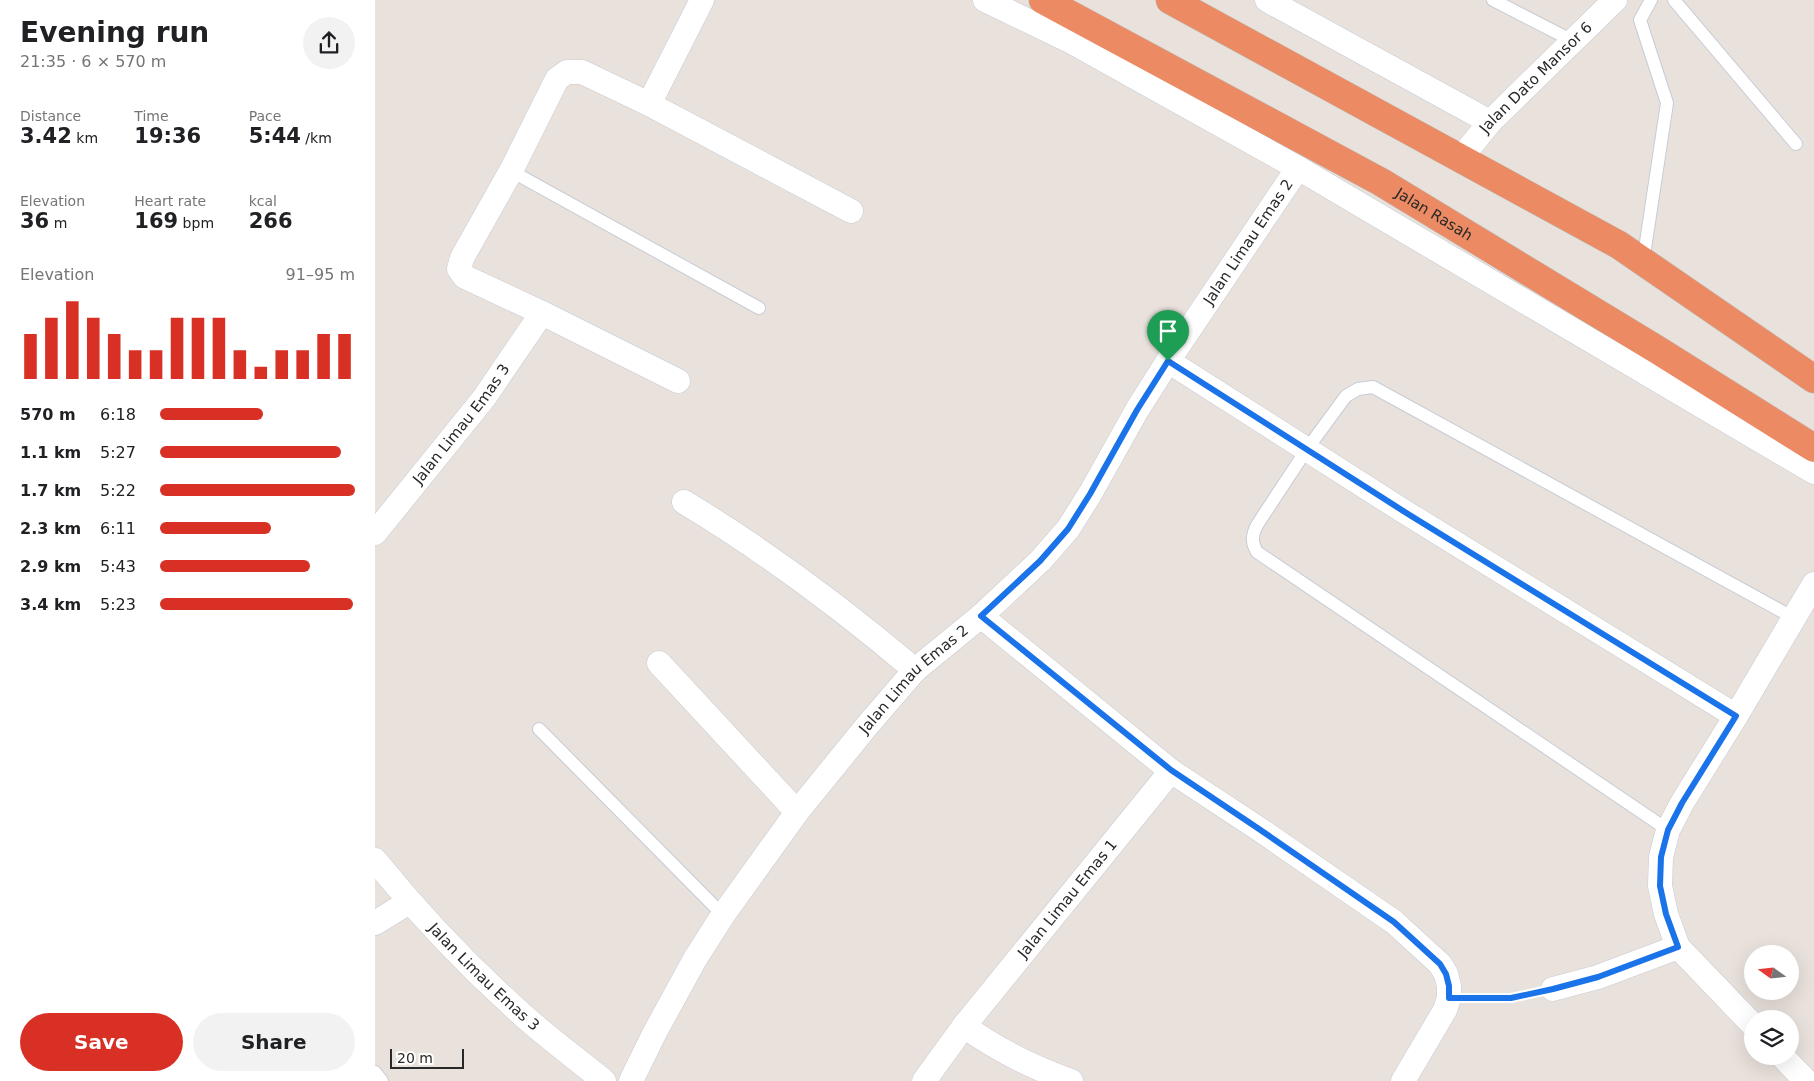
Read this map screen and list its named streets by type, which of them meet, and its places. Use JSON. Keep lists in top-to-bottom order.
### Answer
{
  "streets": {
    "highway": ["Jalan Rasah"],
    "street": [
      "Jalan Dato Mansor 6",
      "Jalan Limau Emas 2",
      "Jalan Limau Emas 3",
      "Jalan Limau Emas 1"
    ]
  },
  "scale_bar": "20 m",
  "north": "left",
  "page": {
    "heading": ["Evening run", "21:35 · 6 × 570 m"],
    "stats": [
      ["Distance", "3.42 km"],
      ["Time", "19:36"],
      ["Pace", "5:44 /km"],
      ["Elevation", "36 m"],
      ["Heart rate", "169 bpm"],
      ["kcal", "266"]
    ],
    "chart": ["Elevation", "91–95 m"],
    "list": [
      {
        "name": "570 m",
        "note": "6:18"
      },
      {
        "name": "1.1 km",
        "note": "5:27"
      },
      {
        "name": "1.7 km",
        "note": "5:22"
      },
      {
        "name": "2.3 km",
        "note": "6:11"
      },
      {
        "name": "2.9 km",
        "note": "5:43"
      },
      {
        "name": "3.4 km",
        "note": "5:23"
      }
    ],
    "buttons": ["Save", "Share"],
    "scale": "20 m"
  }
}
